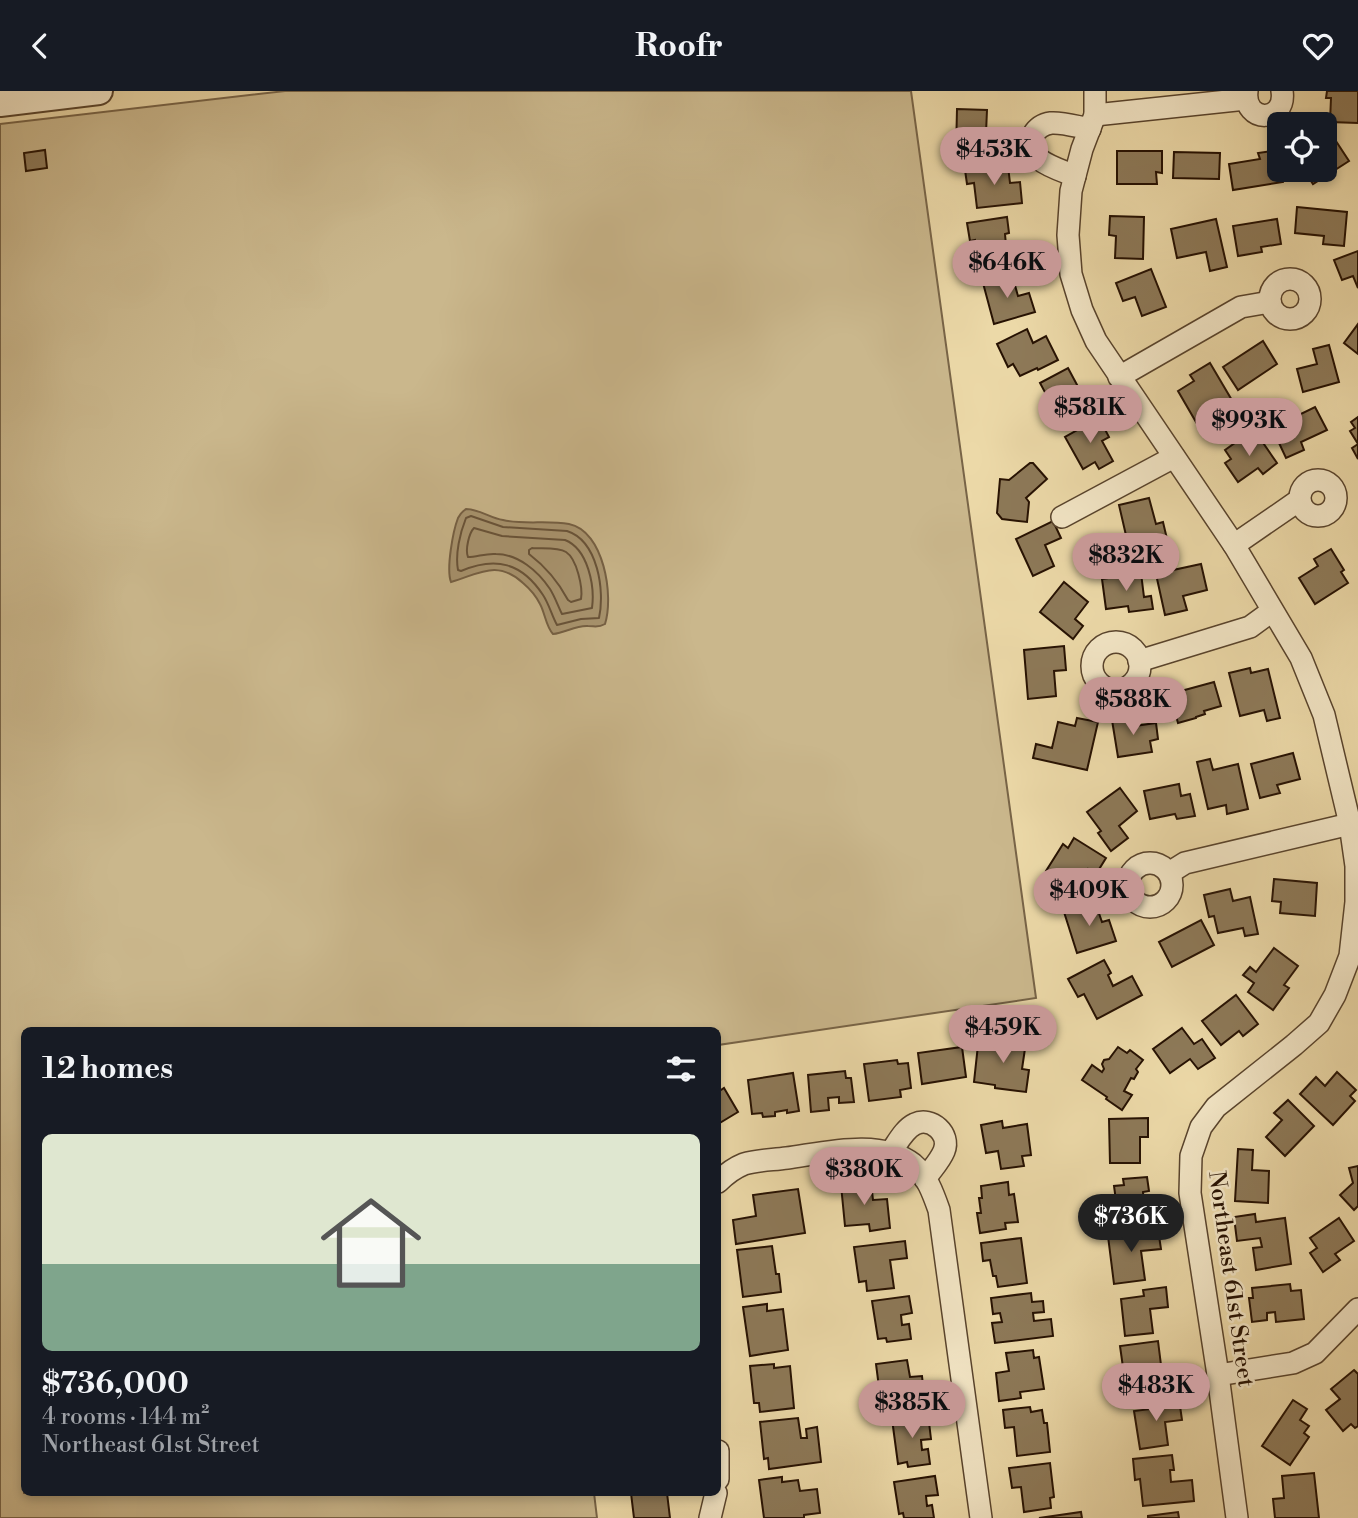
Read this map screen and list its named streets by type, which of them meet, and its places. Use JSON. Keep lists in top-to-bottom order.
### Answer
{
  "streets": {
    "street": ["Northeast 61st Street"]
  },
  "page": {
    "header": "Roofr",
    "price": [
      "$453K",
      "$646K",
      "$581K",
      "$993K",
      "$832K",
      "$588K",
      "$409K",
      "$459K",
      "$380K",
      "$736K",
      "$483K",
      "$385K"
    ],
    "heading": "12 homes",
    "list": [
      {
        "name": "$736,000",
        "note": "4 rooms · 144 m² · Northeast 61st Street"
      }
    ]
  }
}
